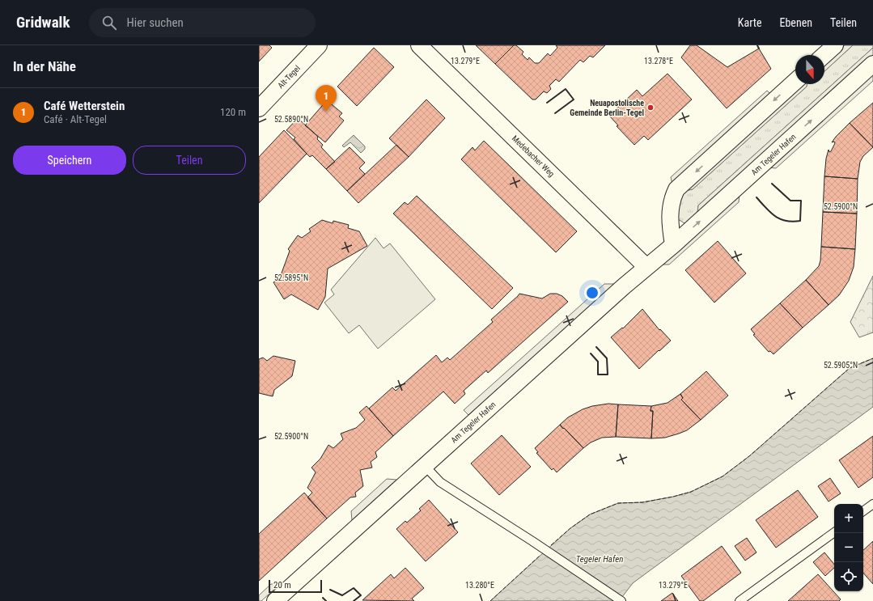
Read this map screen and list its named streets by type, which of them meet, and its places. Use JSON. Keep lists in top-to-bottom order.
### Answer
{
  "streets": {
    "street": ["Alt-Tegel", "Am Tegeler Hafen", "Medebacher Weg"]
  },
  "crossings": [
    ["Am Tegeler Hafen", "Medebacher Weg"]
  ],
  "water": ["Tegeler Hafen"],
  "places": ["Neuapostolische Gemeinde Berlin-Tegel"],
  "scale_bar": "20 m",
  "north": "bottom",
  "page": {
    "header": "Gridwalk",
    "search": "Hier suchen",
    "nav": ["Karte", "Ebenen", "Teilen"],
    "heading": "In der Nähe",
    "pins": "1",
    "list": [
      {
        "mark": "1",
        "name": "Café Wetterstein",
        "note": "Café · Alt-Tegel",
        "value": "120 m"
      }
    ],
    "buttons": ["Speichern", "Teilen"],
    "map_buttons": ["+", "−"],
    "scale": "20 m"
  },
  "coordinates": [
    "13.279°E",
    "13.278°E",
    "52.5890°N",
    "52.5900°N",
    "52.5895°N",
    "52.5905°N",
    "13.280°E"
  ]
}
